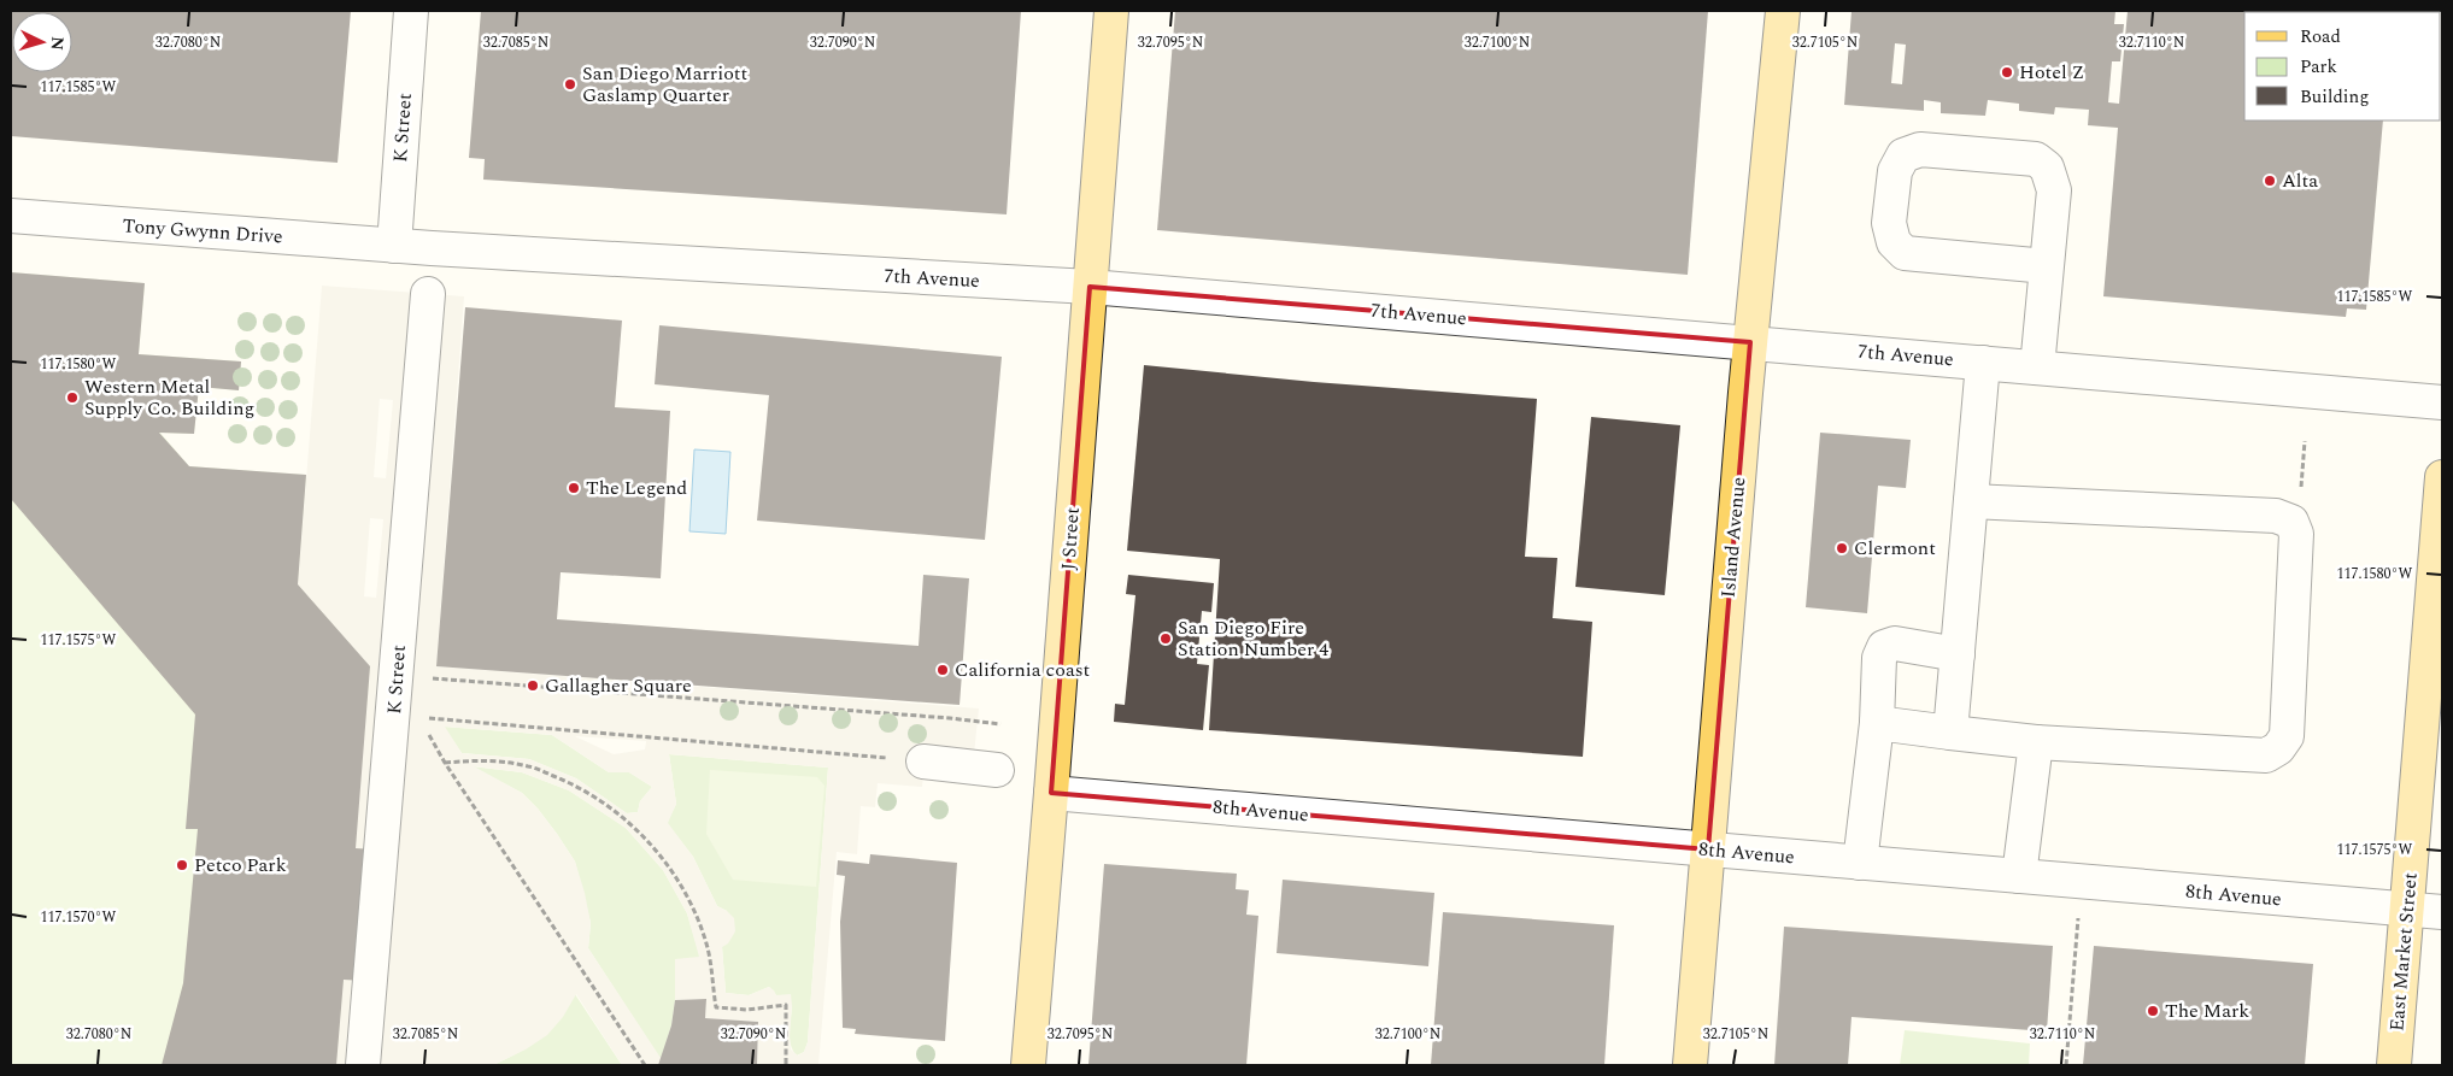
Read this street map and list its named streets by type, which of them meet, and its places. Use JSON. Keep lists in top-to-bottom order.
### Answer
{
  "streets": {
    "main road": ["Island Avenue", "J Street", "East Market Street"],
    "street": [
      "K Street",
      "Tony Gwynn Drive",
      "7th Avenue",
      "8th Avenue"
    ]
  },
  "crossings": [
    ["K Street", "Tony Gwynn Drive"],
    ["K Street", "7th Avenue"],
    ["Tony Gwynn Drive", "7th Avenue"],
    ["7th Avenue", "Island Avenue"],
    ["7th Avenue", "J Street"],
    ["Island Avenue", "8th Avenue"],
    ["J Street", "8th Avenue"],
    ["8th Avenue", "East Market Street"]
  ],
  "places": [
    "Hotel Z",
    "San Diego Marriott Gaslamp Quarter",
    "Alta",
    "Western Metal Supply Co. Building",
    "The Legend",
    "Clermont",
    "San Diego Fire Station Number 4",
    "California coast",
    "Gallagher Square",
    "Petco Park",
    "The Mark"
  ],
  "legend": ["Road", "Park", "Building"],
  "north": "right",
  "coordinates": [
    "32.7080°N",
    "32.7085°N",
    "32.7090°N",
    "32.7095°N",
    "32.7100°N",
    "32.7105°N",
    "32.7110°N",
    "117.1585°W",
    "117.1580°W",
    "117.1575°W",
    "117.1570°W"
  ]
}
